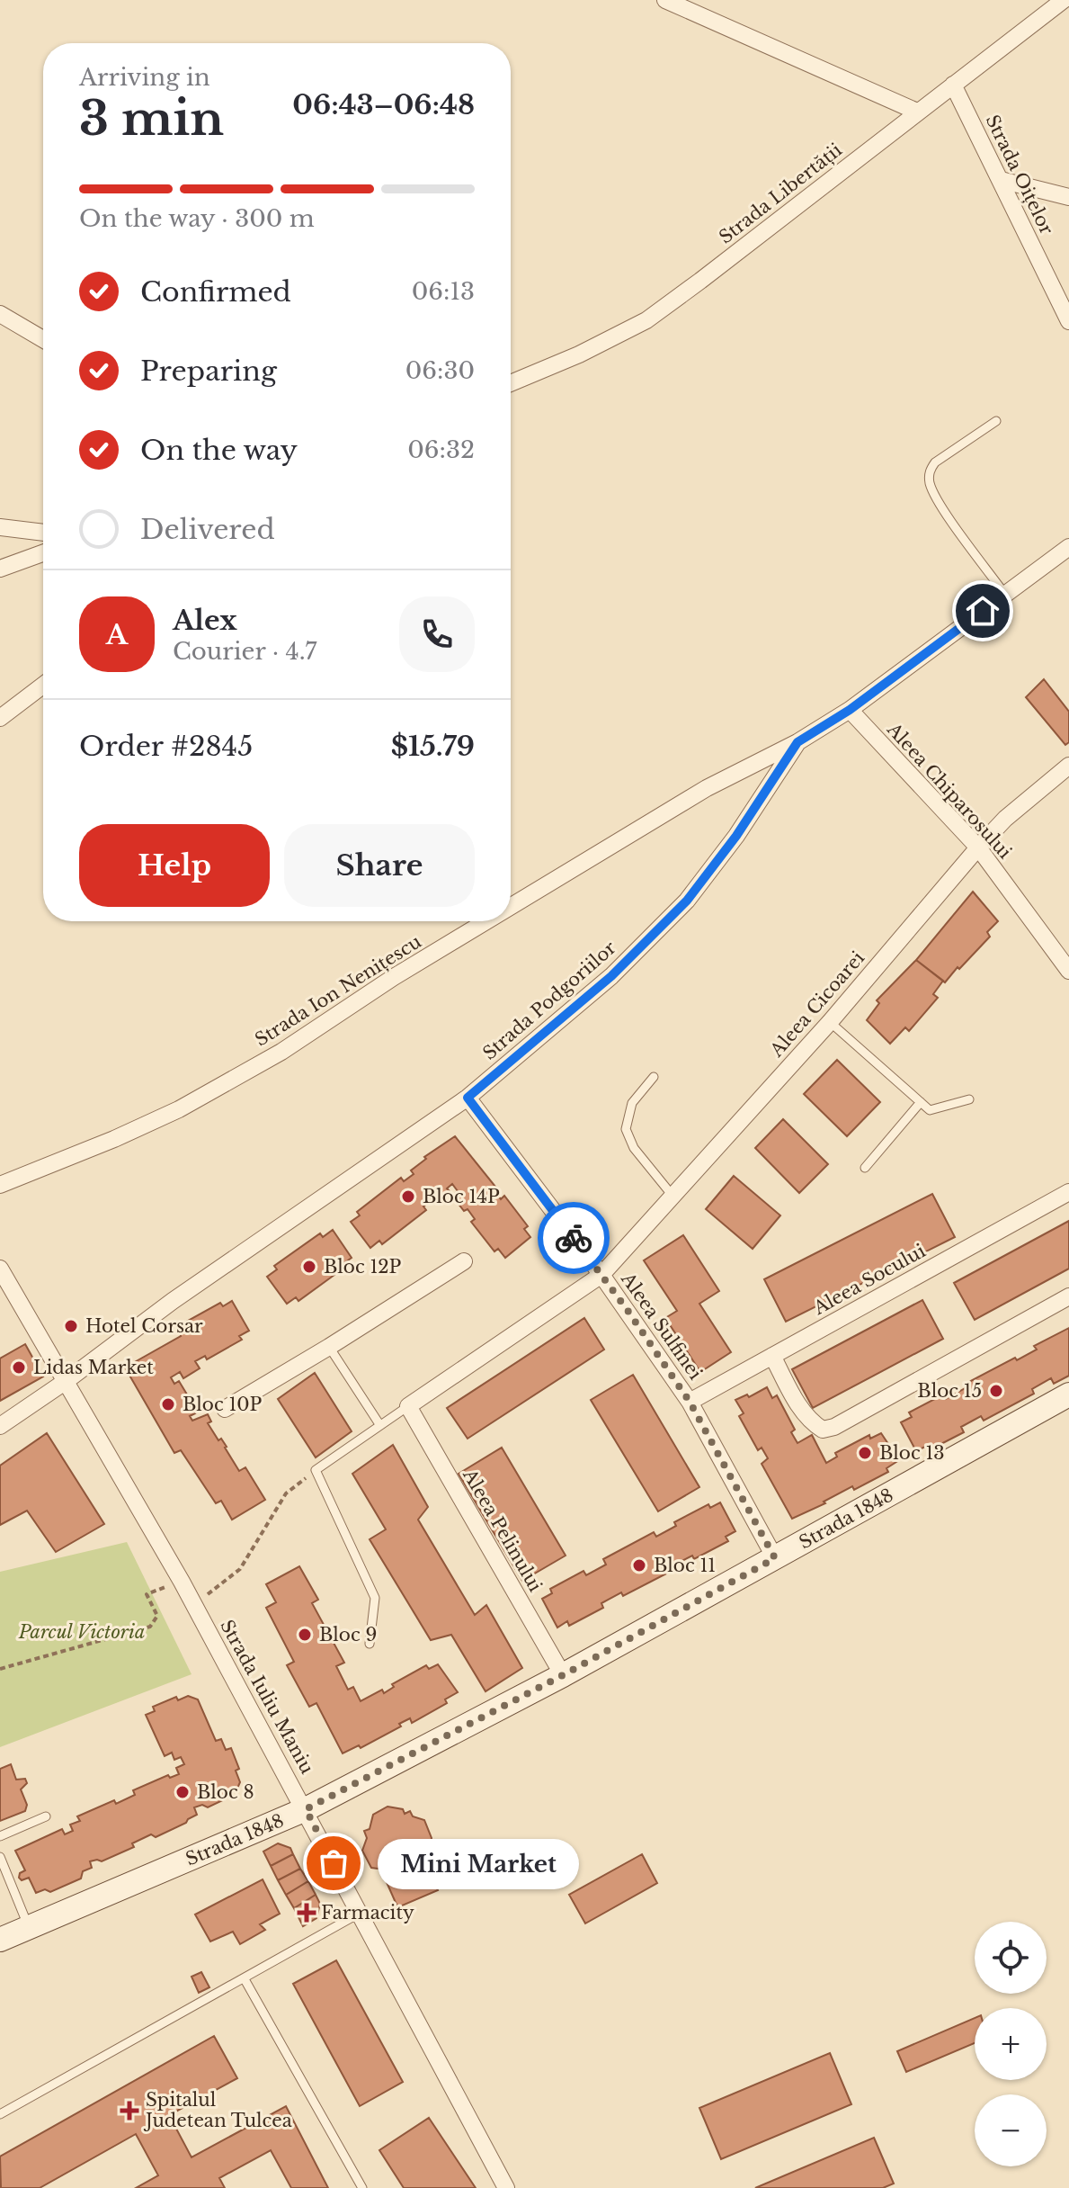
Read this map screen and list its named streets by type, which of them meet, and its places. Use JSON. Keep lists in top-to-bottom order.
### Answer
{
  "streets": {
    "main road": ["Strada 1848"],
    "street": [
      "Strada Oițelor",
      "Strada Libertății",
      "Aleea Chiparosului",
      "Strada Ion Nenițescu",
      "Strada Podgoriilor",
      "Aleea Cicoarei",
      "Aleea Socului",
      "Aleea Sulfinei",
      "Aleea Pelinului",
      "Strada Iuliu Maniu"
    ]
  },
  "crossings": [
    ["Strada Oițelor", "Strada Libertății"],
    ["Aleea Chiparosului", "Strada Podgoriilor"],
    ["Aleea Chiparosului", "Aleea Cicoarei"],
    ["Strada Ion Nenițescu", "Strada Podgoriilor"],
    ["Strada Podgoriilor", "Aleea Sulfinei"],
    ["Strada Podgoriilor", "Strada Iuliu Maniu"],
    ["Aleea Cicoarei", "Aleea Sulfinei"],
    ["Aleea Socului", "Aleea Sulfinei"],
    ["Aleea Sulfinei", "Strada 1848"],
    ["Strada 1848", "Aleea Pelinului"],
    ["Strada 1848", "Strada Iuliu Maniu"]
  ],
  "parks": ["Parcul Victoria"],
  "places": {
    "other": [
      "Bloc 14P",
      "Bloc 12P",
      "Hotel Corsar",
      "Lidas Market",
      "Bloc 15",
      "Bloc 10P",
      "Bloc 13",
      "Bloc 11",
      "Bloc 9",
      "Bloc 8",
      "Mini Market"
    ],
    "health": ["Farmacity", "Spitalul Judetean Tulcea"]
  },
  "page": {
    "heading": ["3 min", "Arriving in", "06:43–06:48"],
    "panel": [
      "Alex",
      "Courier · 4.7",
      "Order #2845",
      "$15.79"
    ],
    "bar": "On the way · 300 m",
    "list": [
      ["Confirmed", "06:13"],
      ["Preparing", "06:30"],
      ["On the way", "06:32"],
      "Delivered"
    ],
    "round": "A",
    "buttons": ["Help", "Share"],
    "bubble": "Mini Market",
    "map_buttons": ["+", "−"]
  }
}
